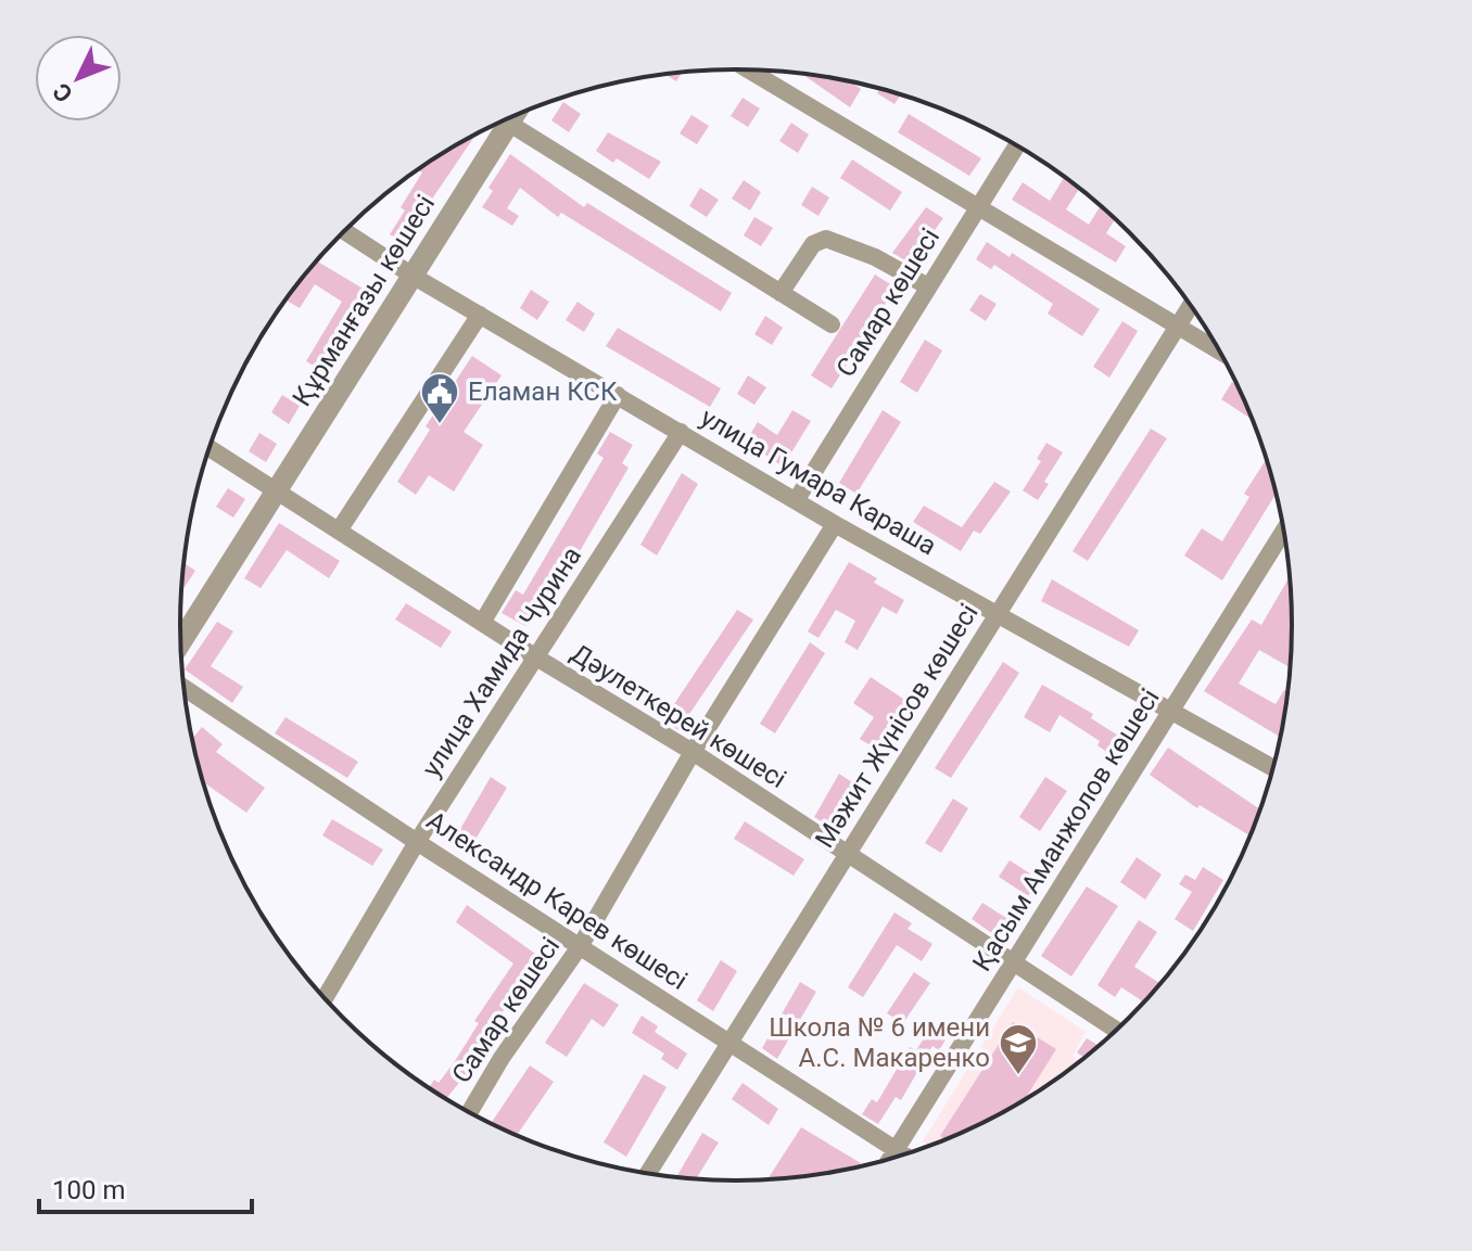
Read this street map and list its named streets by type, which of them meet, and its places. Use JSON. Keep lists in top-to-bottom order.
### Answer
{
  "streets": {
    "street": [
      "Құрманғазы көшесі",
      "Самар көшесі",
      "улица Гумара Караша",
      "улица Хамида Чурина",
      "Дәулеткерей көшесі",
      "Мәжит Жүнісов көшесі",
      "Қасым Аманжолов көшесі",
      "Александр Карев көшесі"
    ]
  },
  "crossings": [
    ["Құрманғазы көшесі", "улица Гумара Караша"],
    ["Құрманғазы көшесі", "Дәулеткерей көшесі"],
    ["Самар көшесі", "улица Гумара Караша"],
    ["Самар көшесі", "Дәулеткерей көшесі"],
    ["Самар көшесі", "Александр Карев көшесі"],
    ["улица Гумара Караша", "улица Хамида Чурина"],
    ["улица Гумара Караша", "Мәжит Жүнісов көшесі"],
    ["улица Гумара Караша", "Қасым Аманжолов көшесі"],
    ["улица Хамида Чурина", "Дәулеткерей көшесі"],
    ["улица Хамида Чурина", "Александр Карев көшесі"],
    ["Дәулеткерей көшесі", "Мәжит Жүнісов көшесі"],
    ["Дәулеткерей көшесі", "Қасым Аманжолов көшесі"],
    ["Мәжит Жүнісов көшесі", "Александр Карев көшесі"],
    ["Қасым Аманжолов көшесі", "Александр Карев көшесі"]
  ],
  "places": {
    "public building": ["Еламан КСК"],
    "school or university": ["Школа № 6 имени А.С. Макаренко"]
  },
  "scale_bar": "100 m",
  "north": "bottom left"
}
